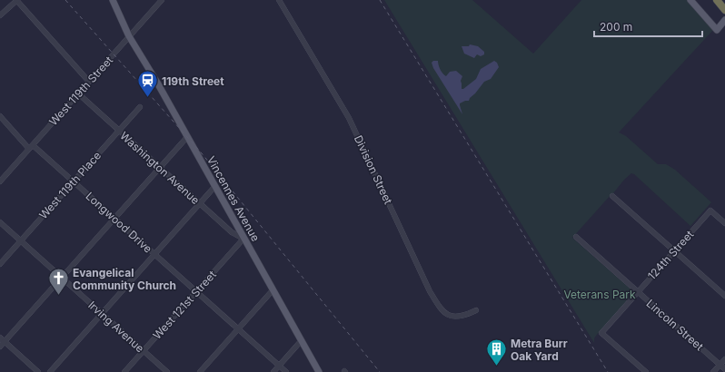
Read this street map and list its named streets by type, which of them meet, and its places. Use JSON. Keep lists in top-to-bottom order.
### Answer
{
  "streets": {
    "main road": ["Vincennes Avenue"],
    "street": [
      "West 119th Street",
      "Washington Avenue",
      "Division Street",
      "West 119th Place",
      "Longwood Drive",
      "124th Street",
      "West 121st Street",
      "Lincoln Street",
      "Irving Avenue"
    ]
  },
  "crossings": [
    ["West 119th Street", "Washington Avenue"],
    ["West 119th Street", "Vincennes Avenue"],
    ["West 119th Street", "Longwood Drive"],
    ["Washington Avenue", "West 119th Place"],
    ["Washington Avenue", "Vincennes Avenue"],
    ["Washington Avenue", "West 121st Street"],
    ["West 119th Place", "Longwood Drive"],
    ["West 119th Place", "Irving Avenue"],
    ["Vincennes Avenue", "West 121st Street"],
    ["Longwood Drive", "West 121st Street"],
    ["124th Street", "Lincoln Street"],
    ["West 121st Street", "Irving Avenue"]
  ],
  "parks": ["Veterans Park"],
  "places": {
    "station": ["119th Street"],
    "church": ["Evangelical Community Church"],
    "building": ["Metra Burr Oak Yard"]
  },
  "scale_bar": "200 m"
}
